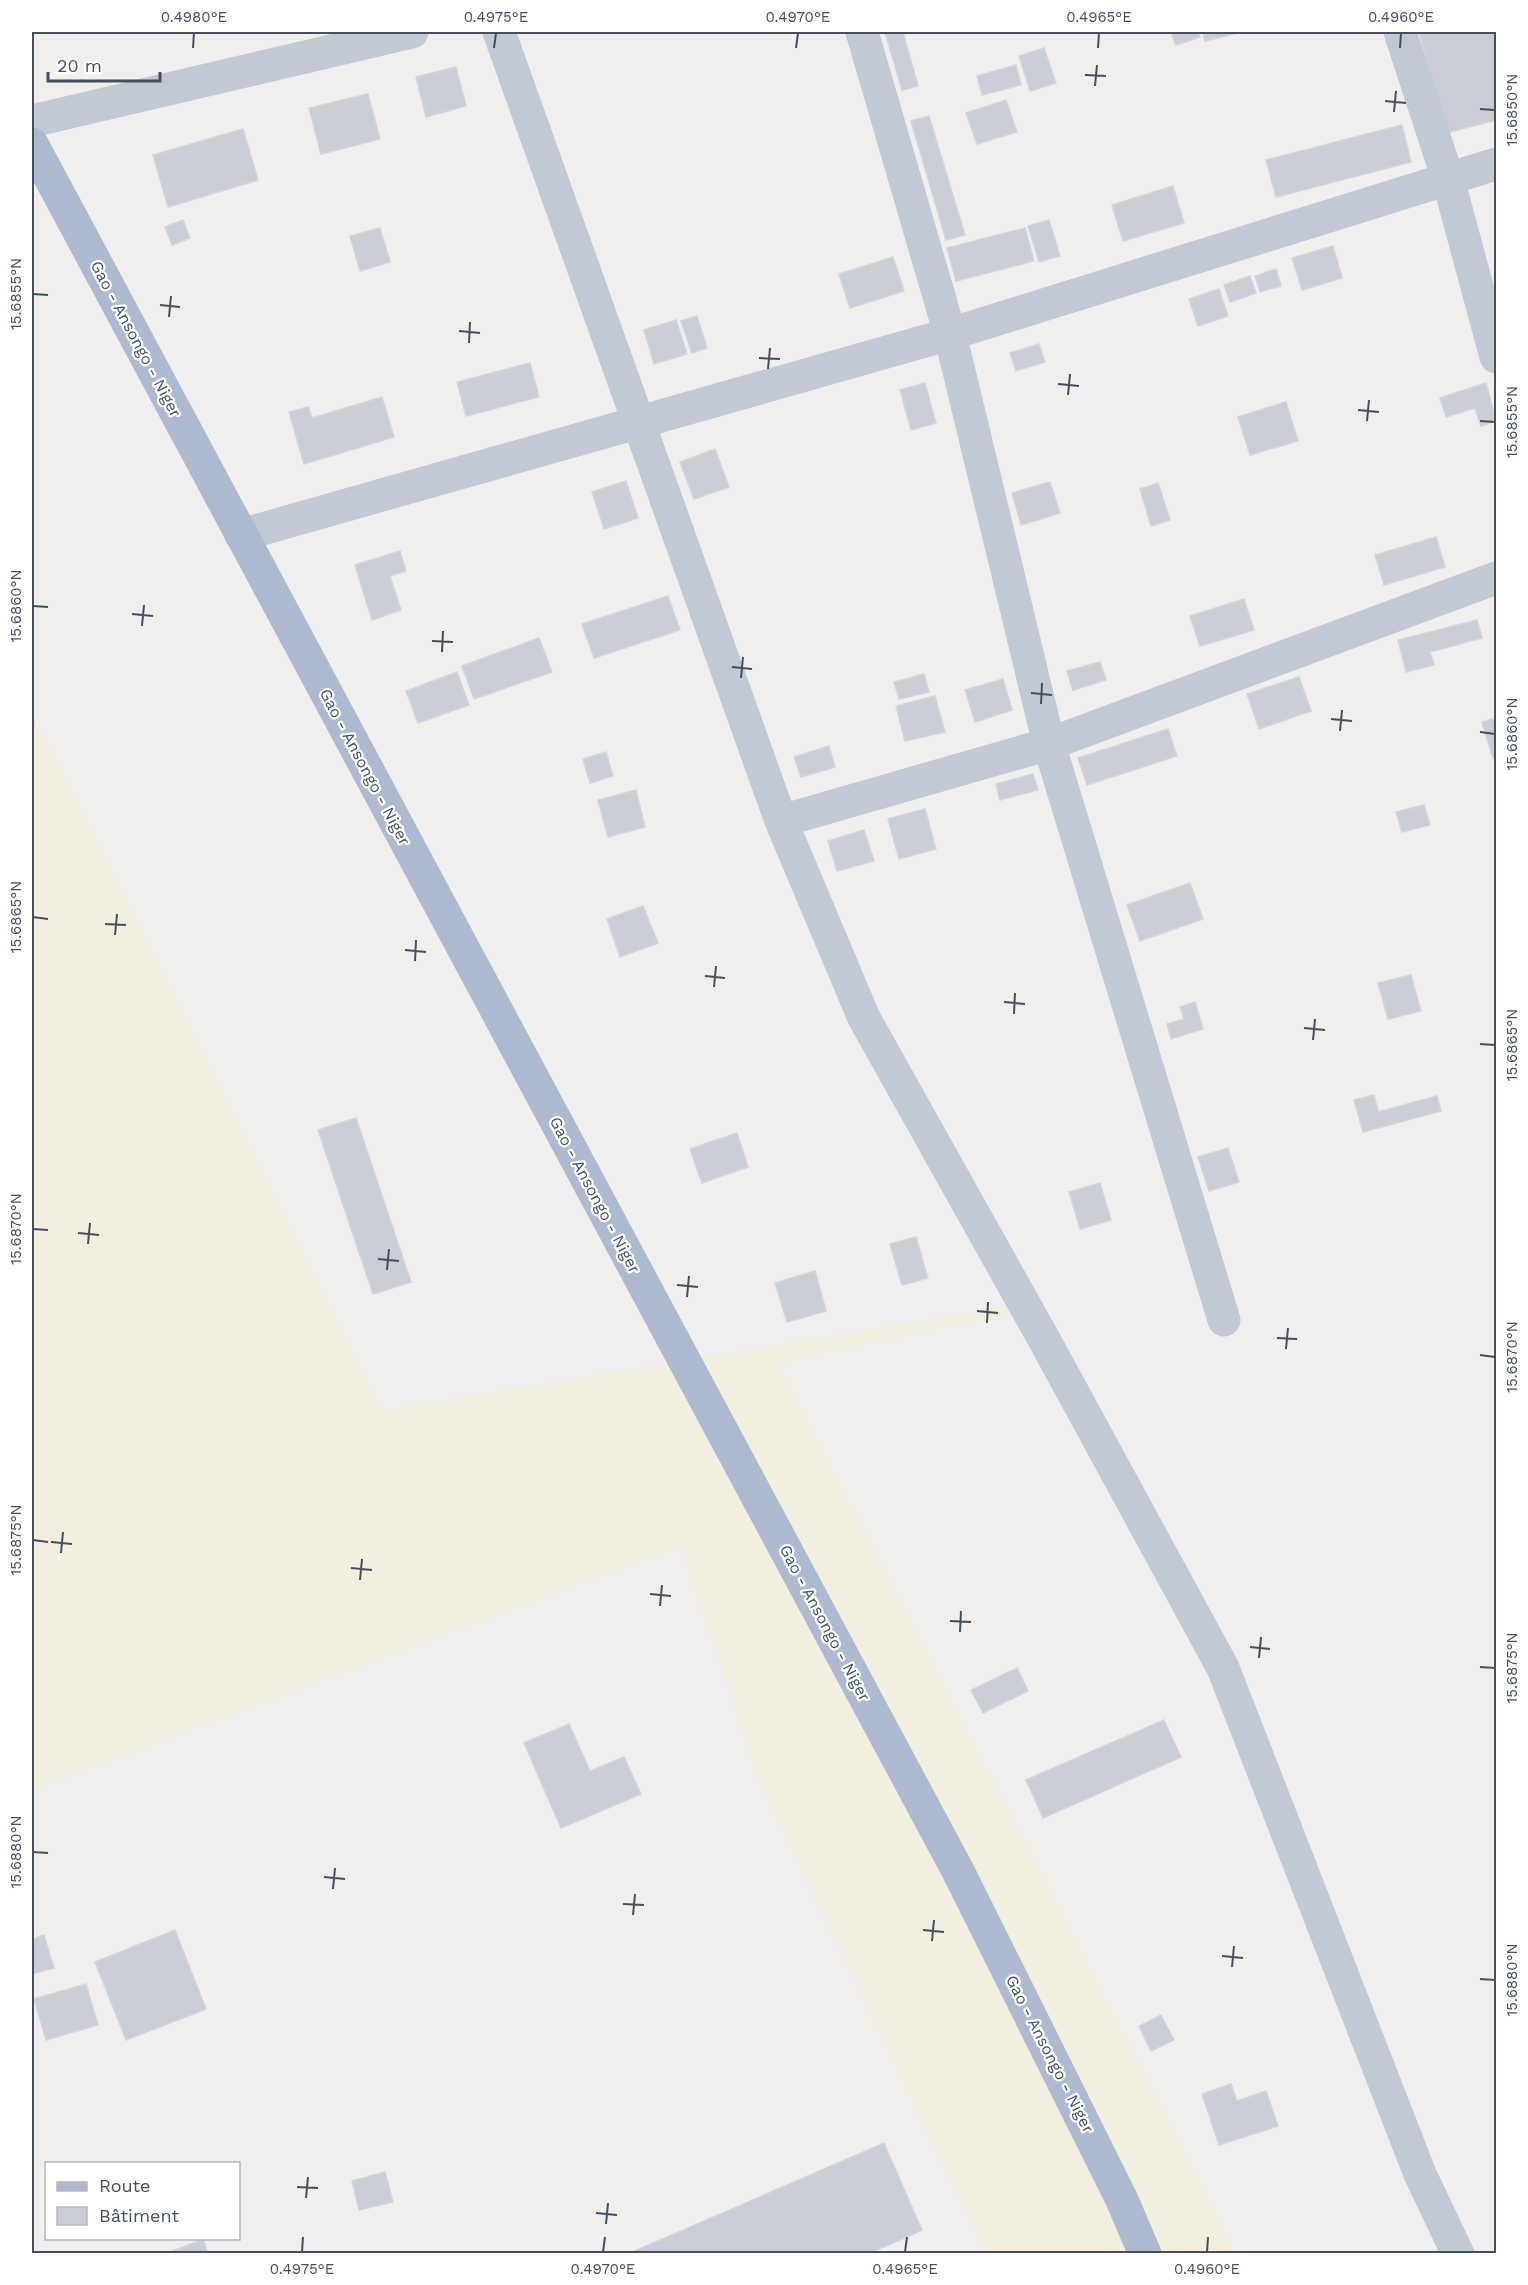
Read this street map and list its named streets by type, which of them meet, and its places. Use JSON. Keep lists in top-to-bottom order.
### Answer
{
  "streets": {
    "main road": ["Gao - Ansongo - Niger"]
  },
  "legend": ["Route", "Bâtiment"],
  "scale_bar": "20 m",
  "coordinates": [
    "0.4980°E",
    "0.4975°E",
    "0.4970°E",
    "0.4965°E",
    "0.4960°E",
    "15.6850°N",
    "15.6855°N",
    "15.6860°N",
    "15.6865°N",
    "15.6870°N",
    "15.6875°N",
    "15.6880°N"
  ]
}
